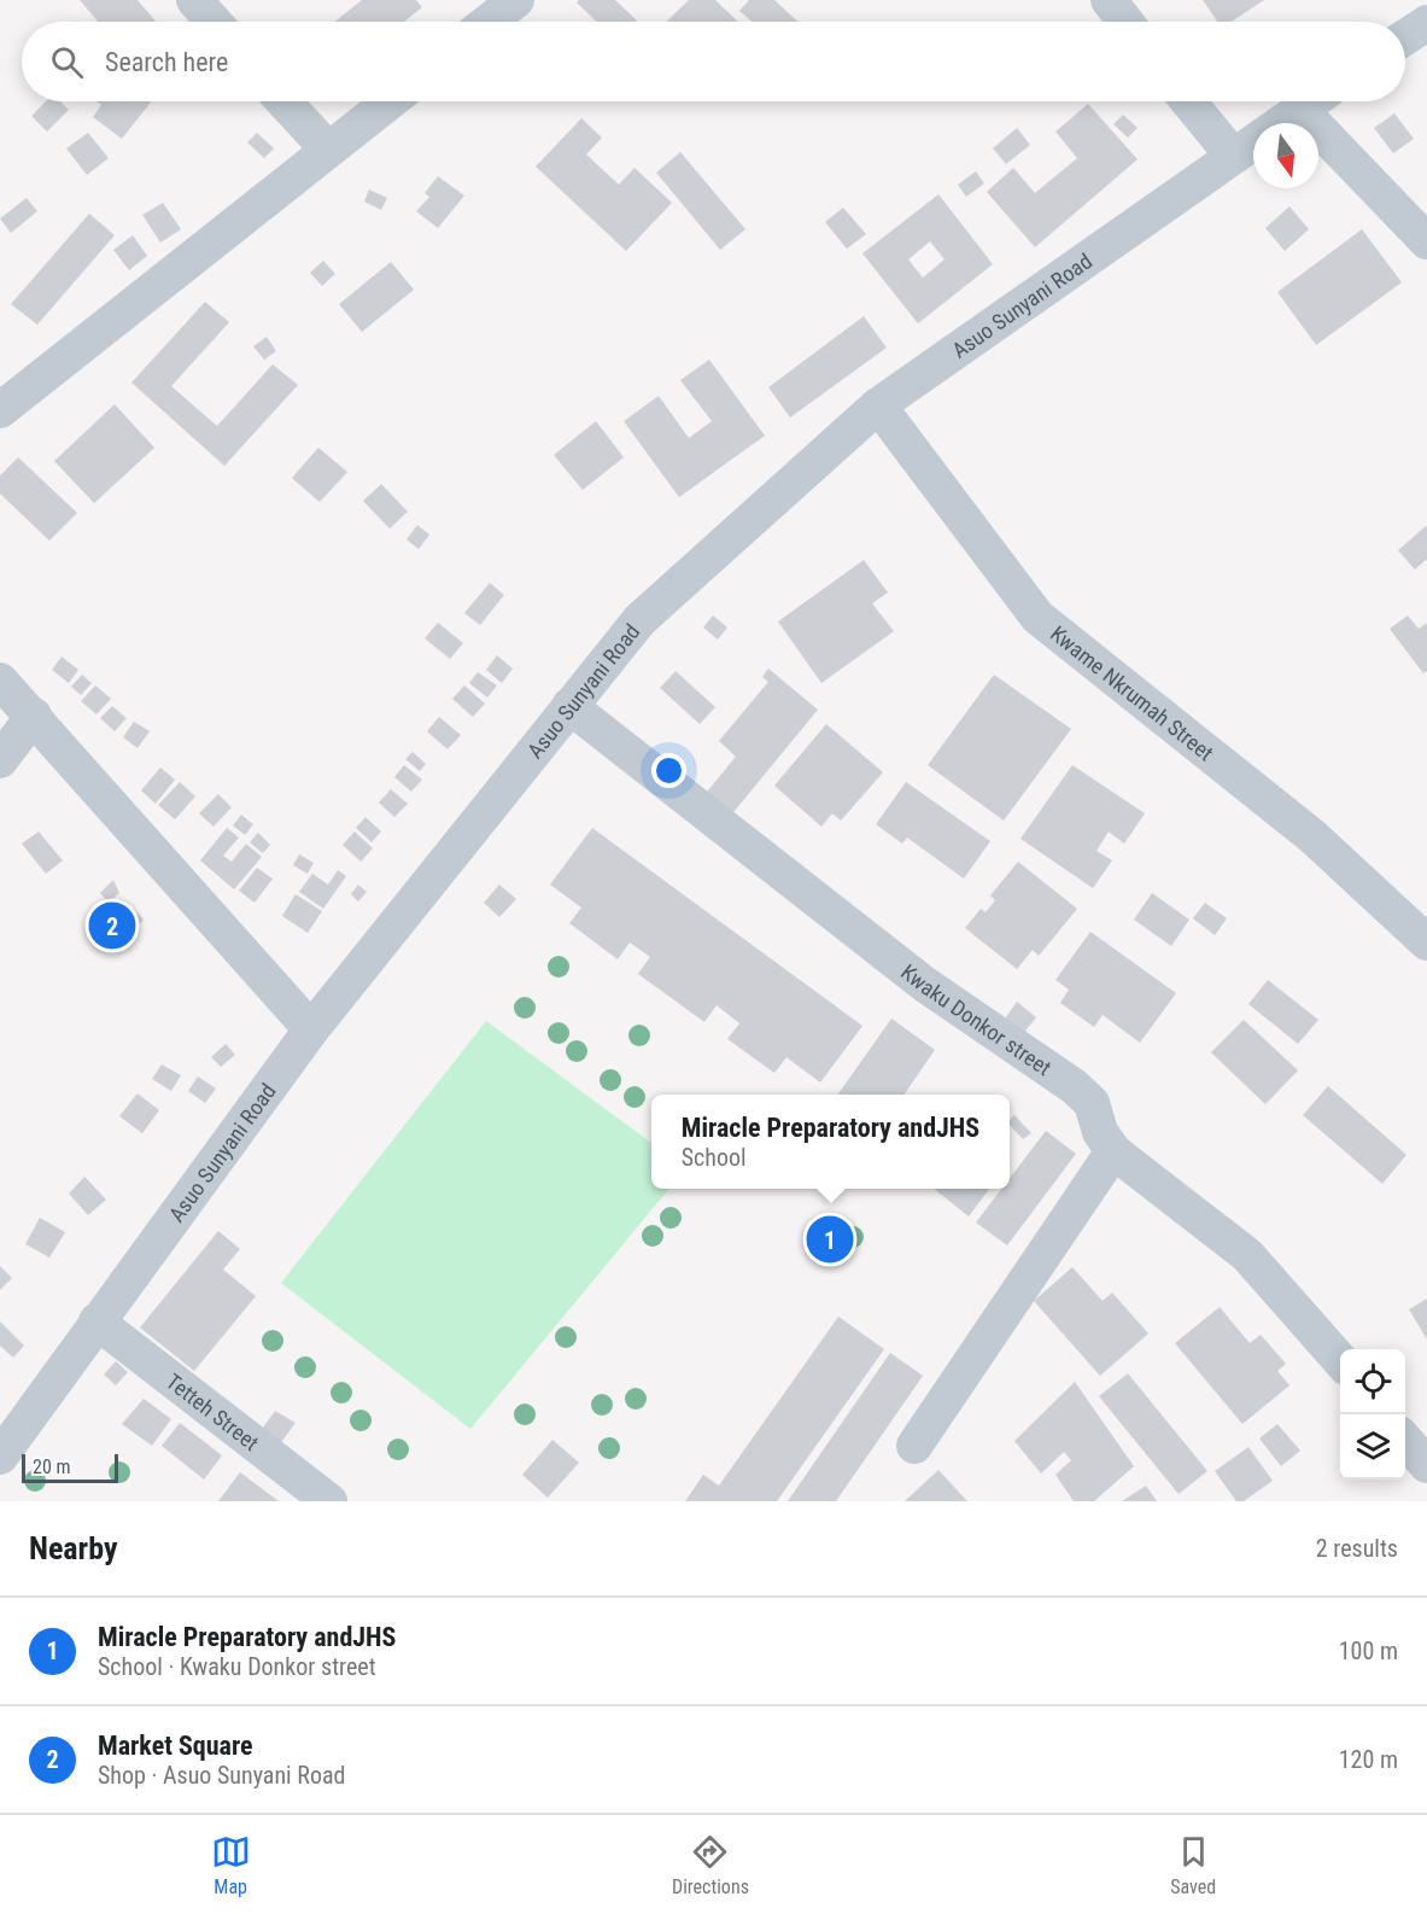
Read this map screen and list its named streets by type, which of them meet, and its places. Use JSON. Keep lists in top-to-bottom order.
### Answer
{
  "streets": {
    "street": [
      "Asuo Sunyani Road",
      "Kwame Nkrumah Street",
      "Kwaku Donkor street",
      "Tetteh Street"
    ]
  },
  "crossings": [
    ["Asuo Sunyani Road", "Kwame Nkrumah Street"],
    ["Asuo Sunyani Road", "Kwaku Donkor street"],
    ["Asuo Sunyani Road", "Tetteh Street"]
  ],
  "scale_bar": "20 m",
  "north": "bottom",
  "page": {
    "search": "Search here",
    "pins": ["2", "1"],
    "popup": ["Miracle Preparatory andJHS", "School"],
    "scale": "20 m",
    "heading": ["Nearby", "2 results"],
    "list": [
      {
        "mark": "1",
        "name": "Miracle Preparatory andJHS",
        "note": "School · Kwaku Donkor street",
        "value": "100 m"
      },
      {
        "mark": "2",
        "name": "Market Square",
        "note": "Shop · Asuo Sunyani Road",
        "value": "120 m"
      }
    ],
    "nav": ["Map", "Directions", "Saved"]
  }
}
